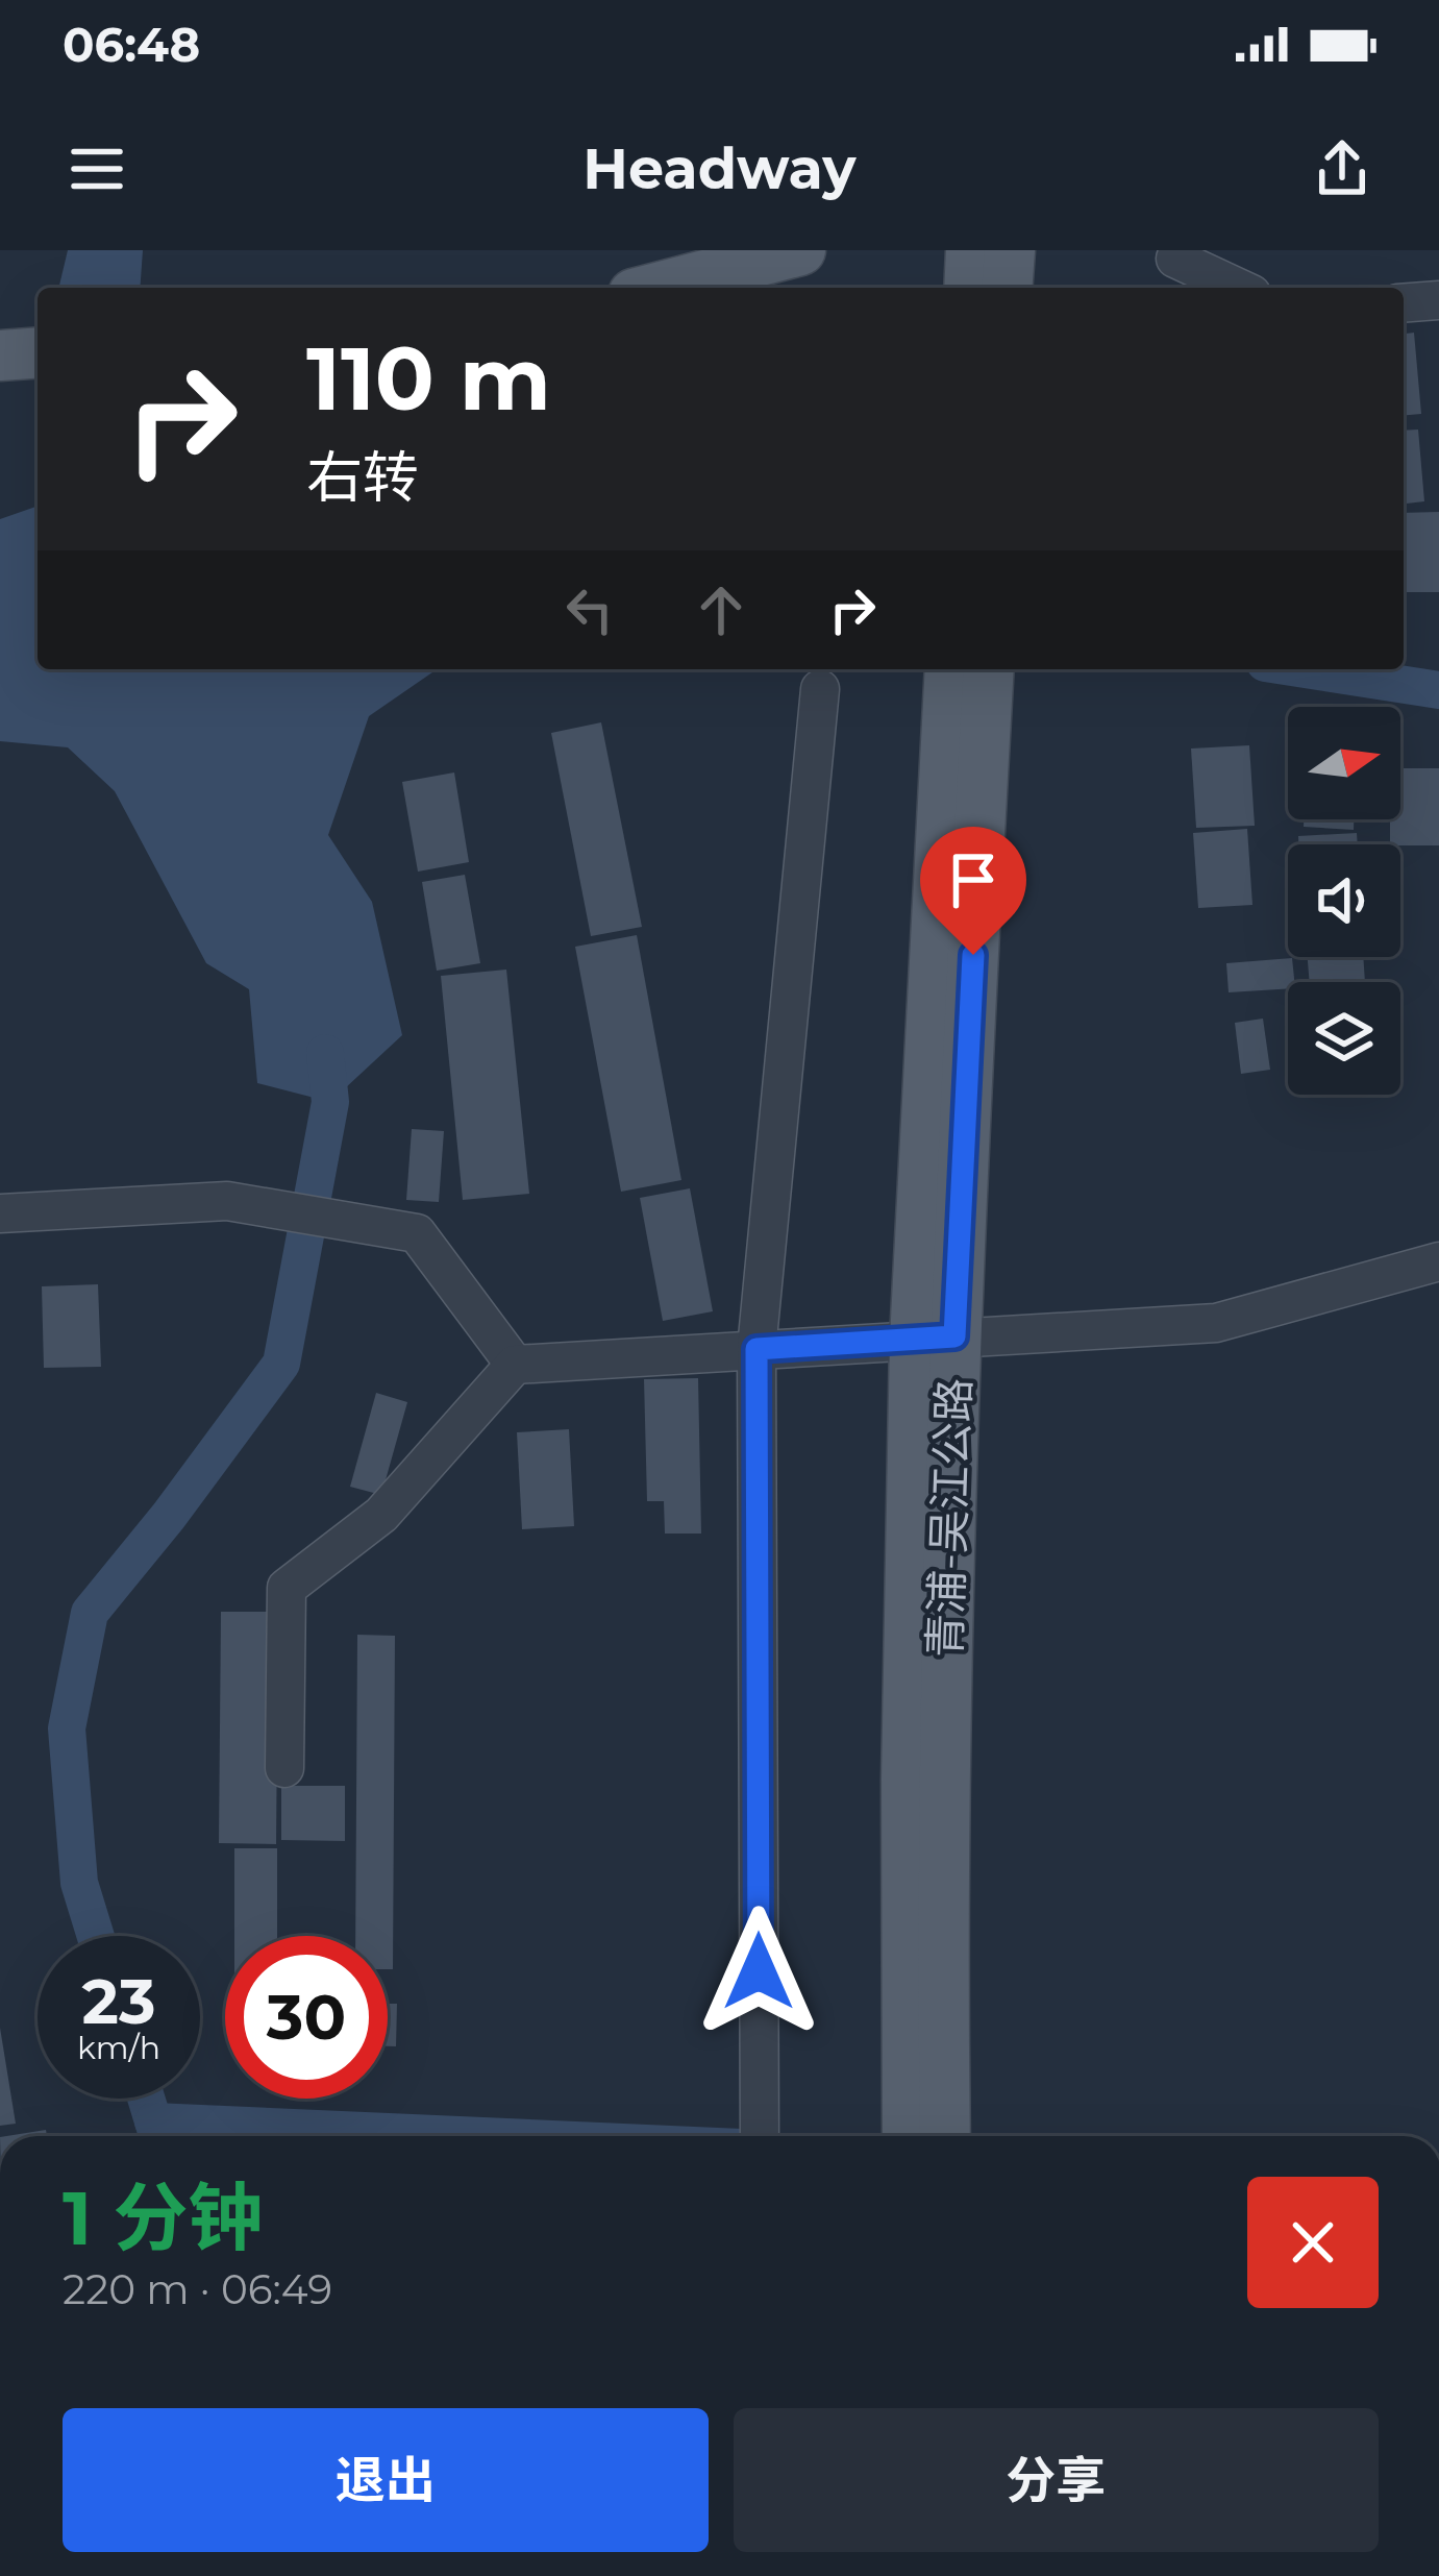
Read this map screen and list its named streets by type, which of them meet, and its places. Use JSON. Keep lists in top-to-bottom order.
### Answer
{
  "streets": {
    "main road": ["青浦-吴江公路"]
  },
  "north": "right",
  "page": {
    "status": "06:48",
    "header": "Headway",
    "turn": ["110 m", "右转"],
    "speed": "23 km/h",
    "limit": "30",
    "heading": ["1 分钟", "220 m · 06:49"],
    "buttons": ["退出", "分享"]
  }
}
